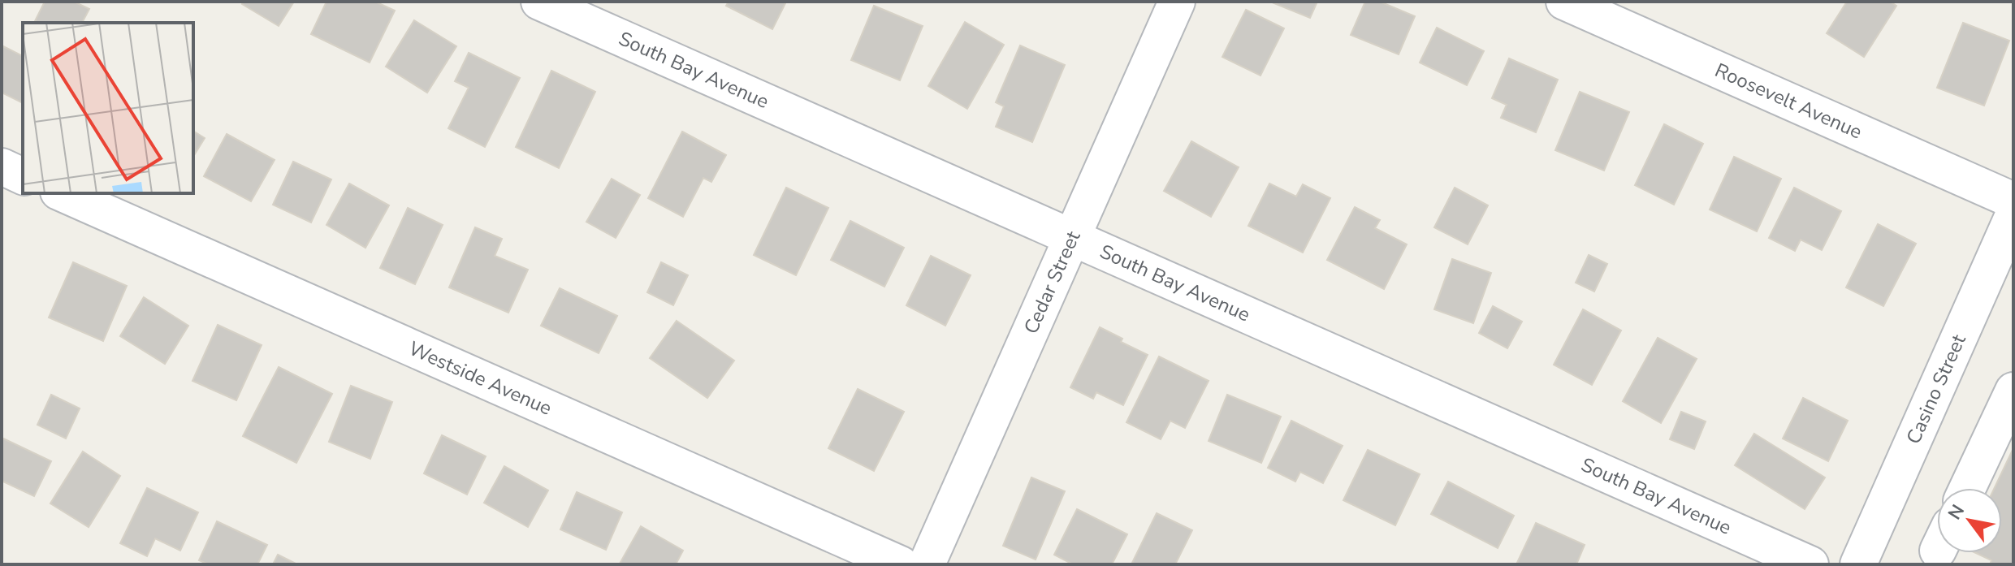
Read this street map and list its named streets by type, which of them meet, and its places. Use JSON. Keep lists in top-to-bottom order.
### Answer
{
  "streets": {
    "street": [
      "South Bay Avenue",
      "Roosevelt Avenue",
      "Cedar Street",
      "Westside Avenue",
      "Casino Street"
    ]
  },
  "crossings": [
    ["South Bay Avenue", "Cedar Street"]
  ],
  "north": "top left"
}
